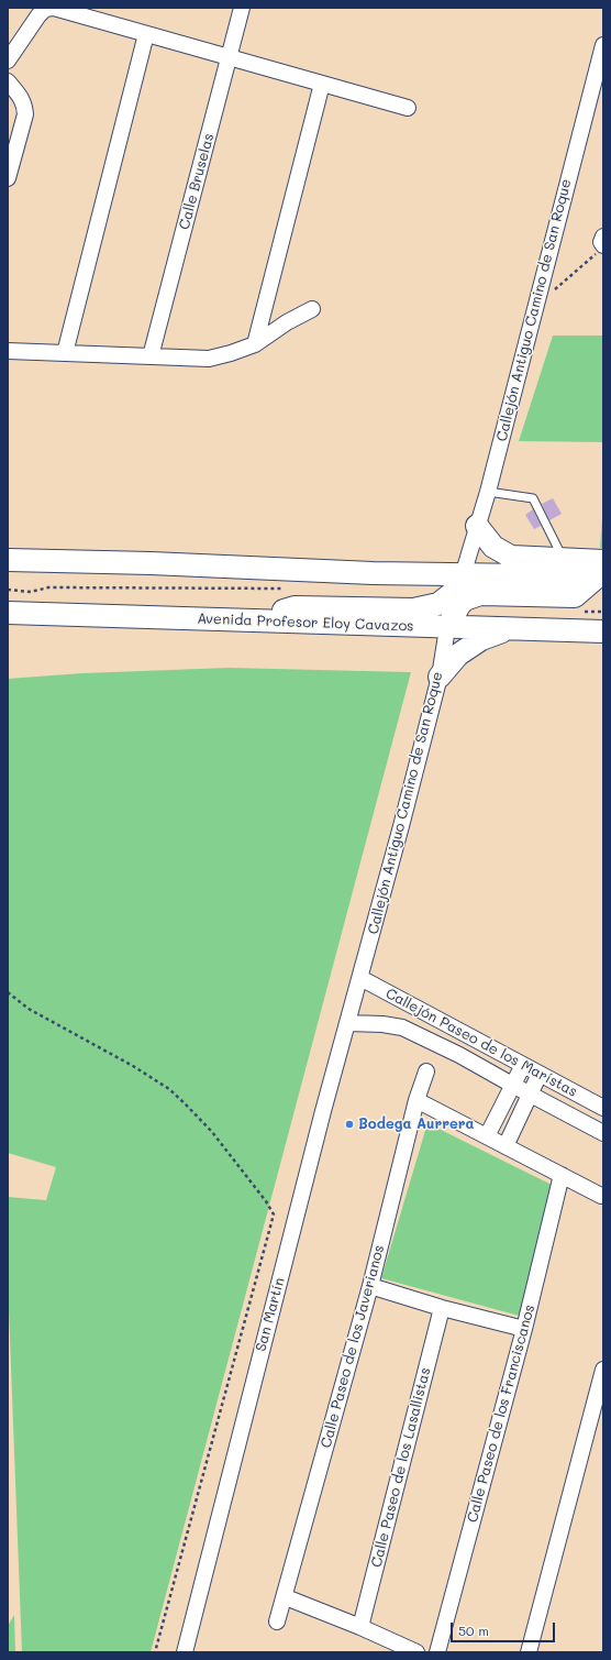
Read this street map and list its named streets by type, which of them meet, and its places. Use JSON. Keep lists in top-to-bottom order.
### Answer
{
  "streets": {
    "main road": ["Avenida Profesor Eloy Cavazos"],
    "street": [
      "Calle Bruselas",
      "Callejón Antiguo Camino de San Roque",
      "Callejón Paseo de los Marístas",
      "San Martín",
      "Calle Paseo de los Javerianos",
      "Calle Paseo de los Franciscanos",
      "Calle Paseo de los Lasallistas"
    ]
  },
  "crossings": [
    ["Callejón Antiguo Camino de San Roque", "Avenida Profesor Eloy Cavazos"],
    ["Callejón Antiguo Camino de San Roque", "Callejón Paseo de los Marístas"],
    ["Callejón Antiguo Camino de San Roque", "San Martín"],
    ["Callejón Paseo de los Marístas", "San Martín"]
  ],
  "places": ["Bodega Aurrera"],
  "scale_bar": "50 m"
}
